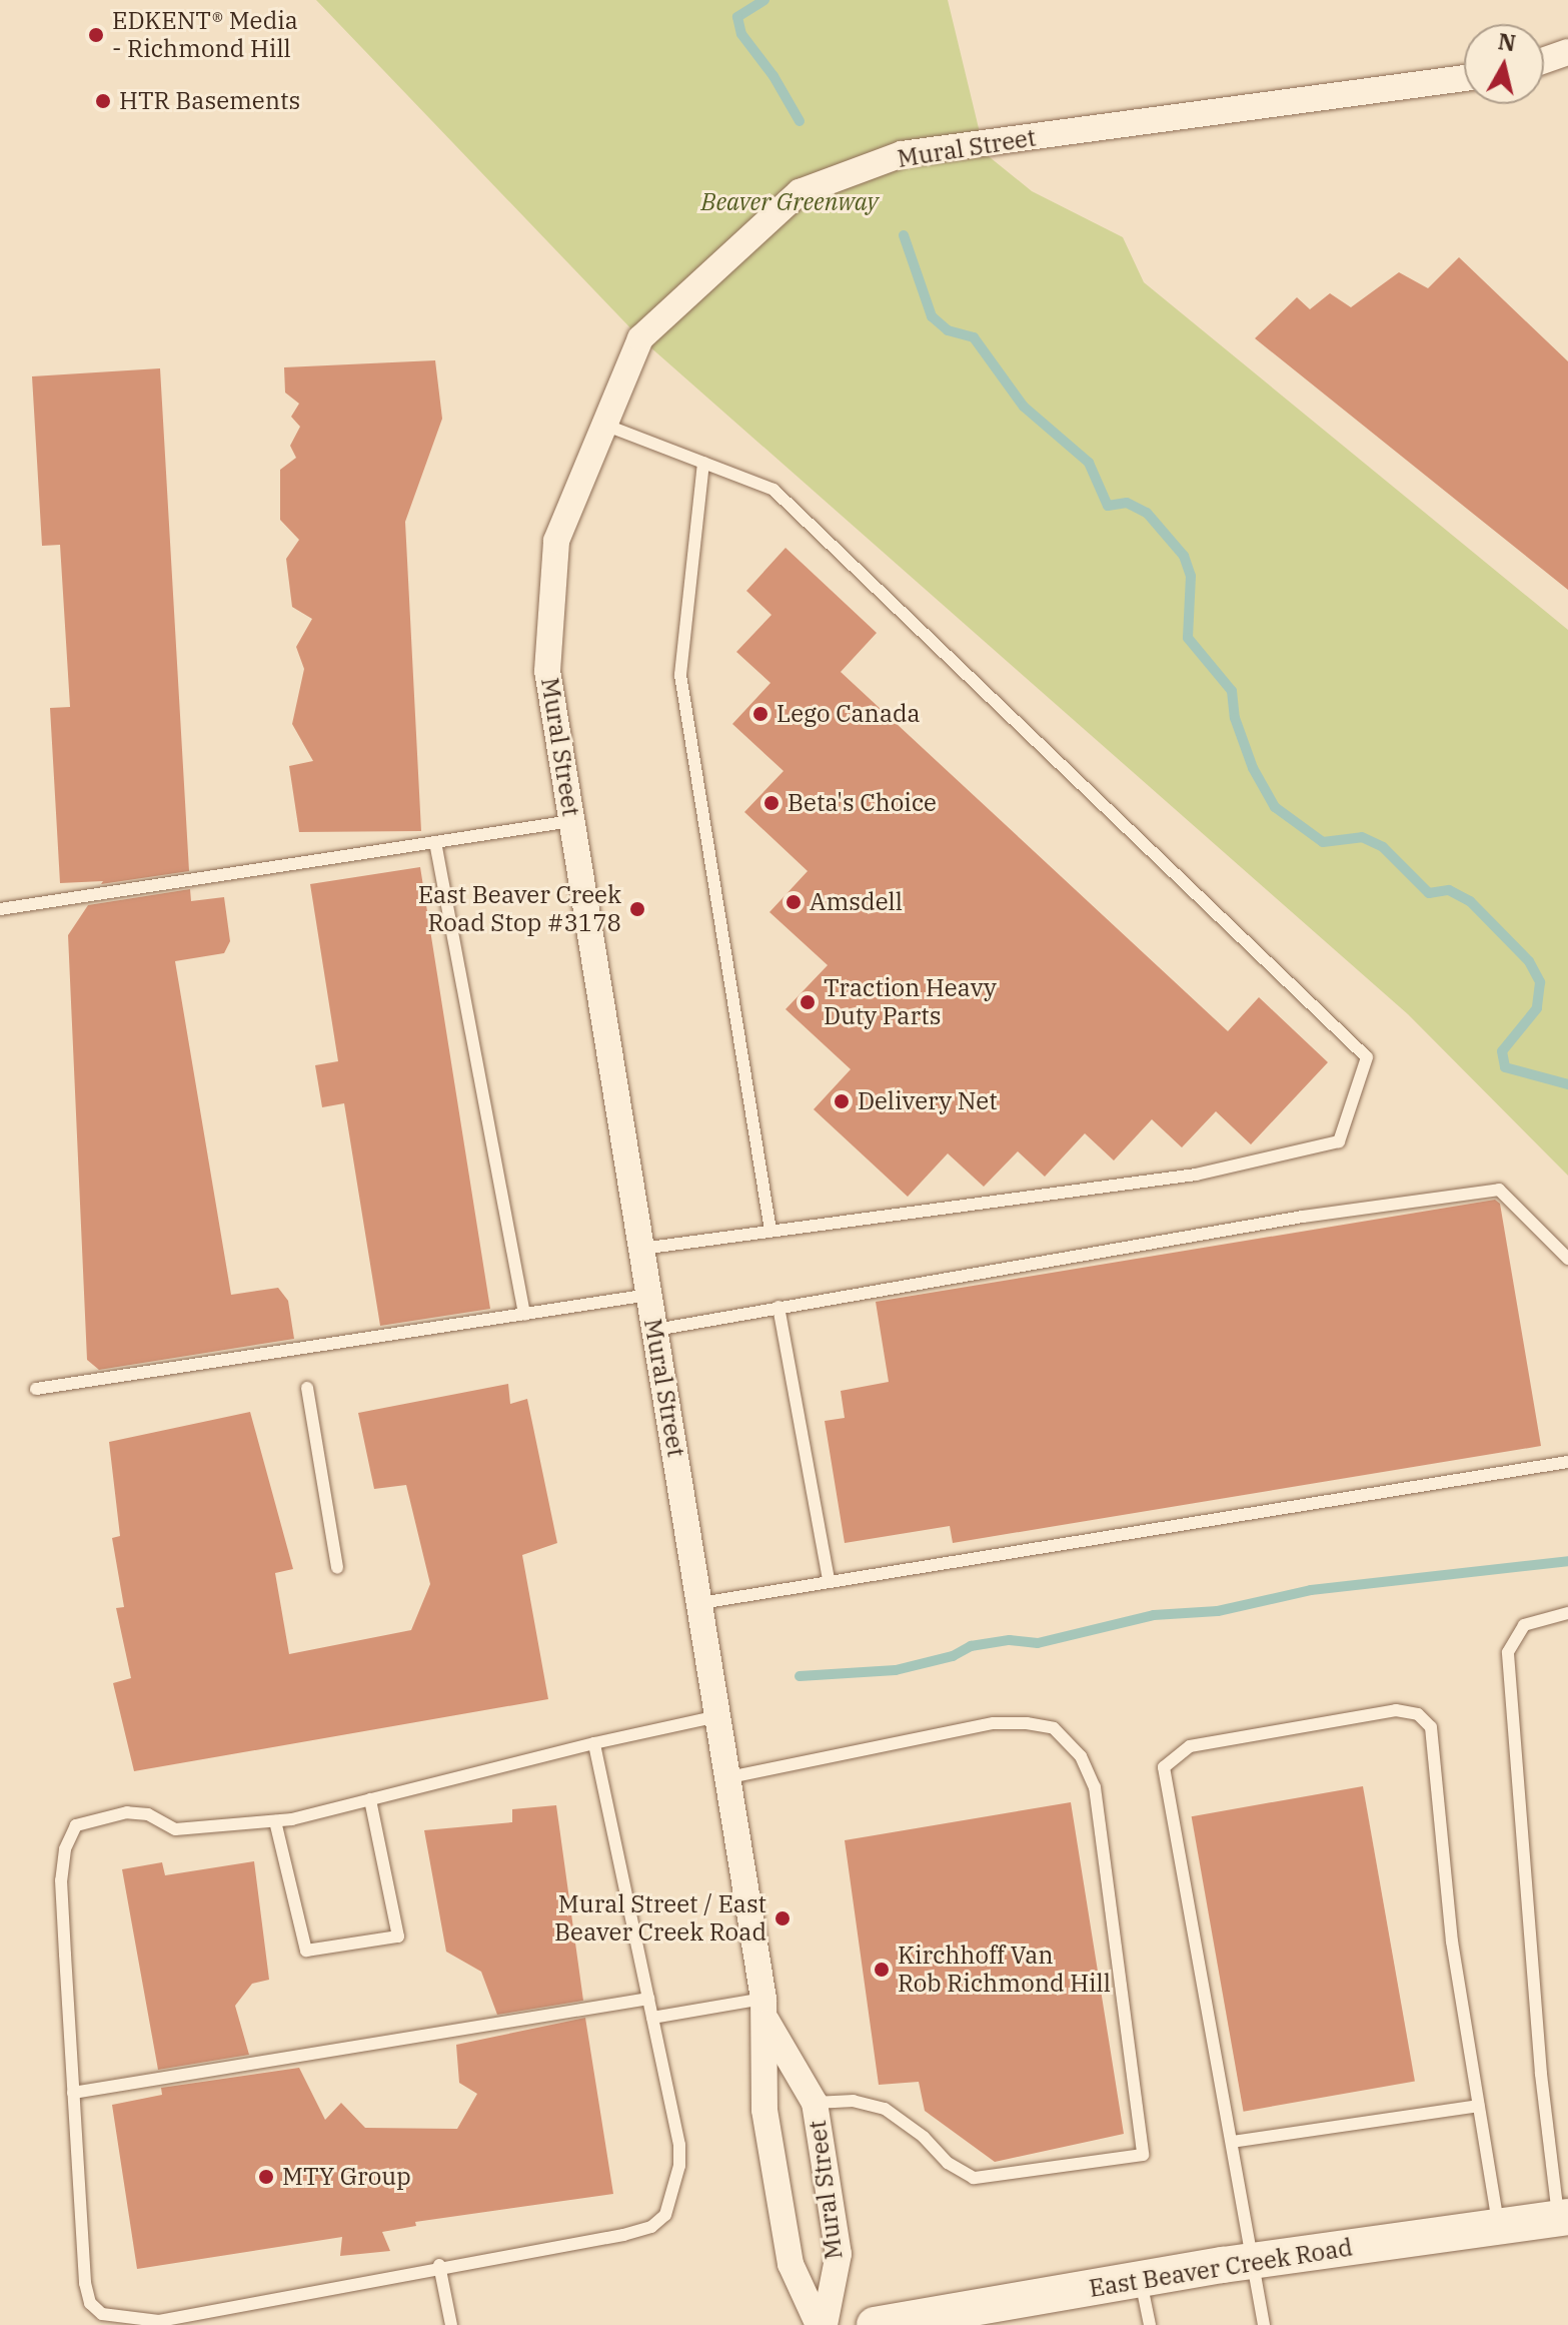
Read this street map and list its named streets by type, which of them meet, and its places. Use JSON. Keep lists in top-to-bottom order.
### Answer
{
  "streets": {
    "street": ["Mural Street", "East Beaver Creek Road"]
  },
  "parks": ["Beaver Greenway"],
  "places": [
    "EDKENT® Media - Richmond Hill",
    "HTR Basements",
    "Lego Canada",
    "Beta's Choice",
    "Amsdell",
    "East Beaver Creek Road Stop #3178",
    "Traction Heavy Duty Parts",
    "Delivery Net",
    "Mural Street / East Beaver Creek Road",
    "Kirchhoff Van Rob Richmond Hill",
    "MTY Group"
  ],
  "north": "top"
}
